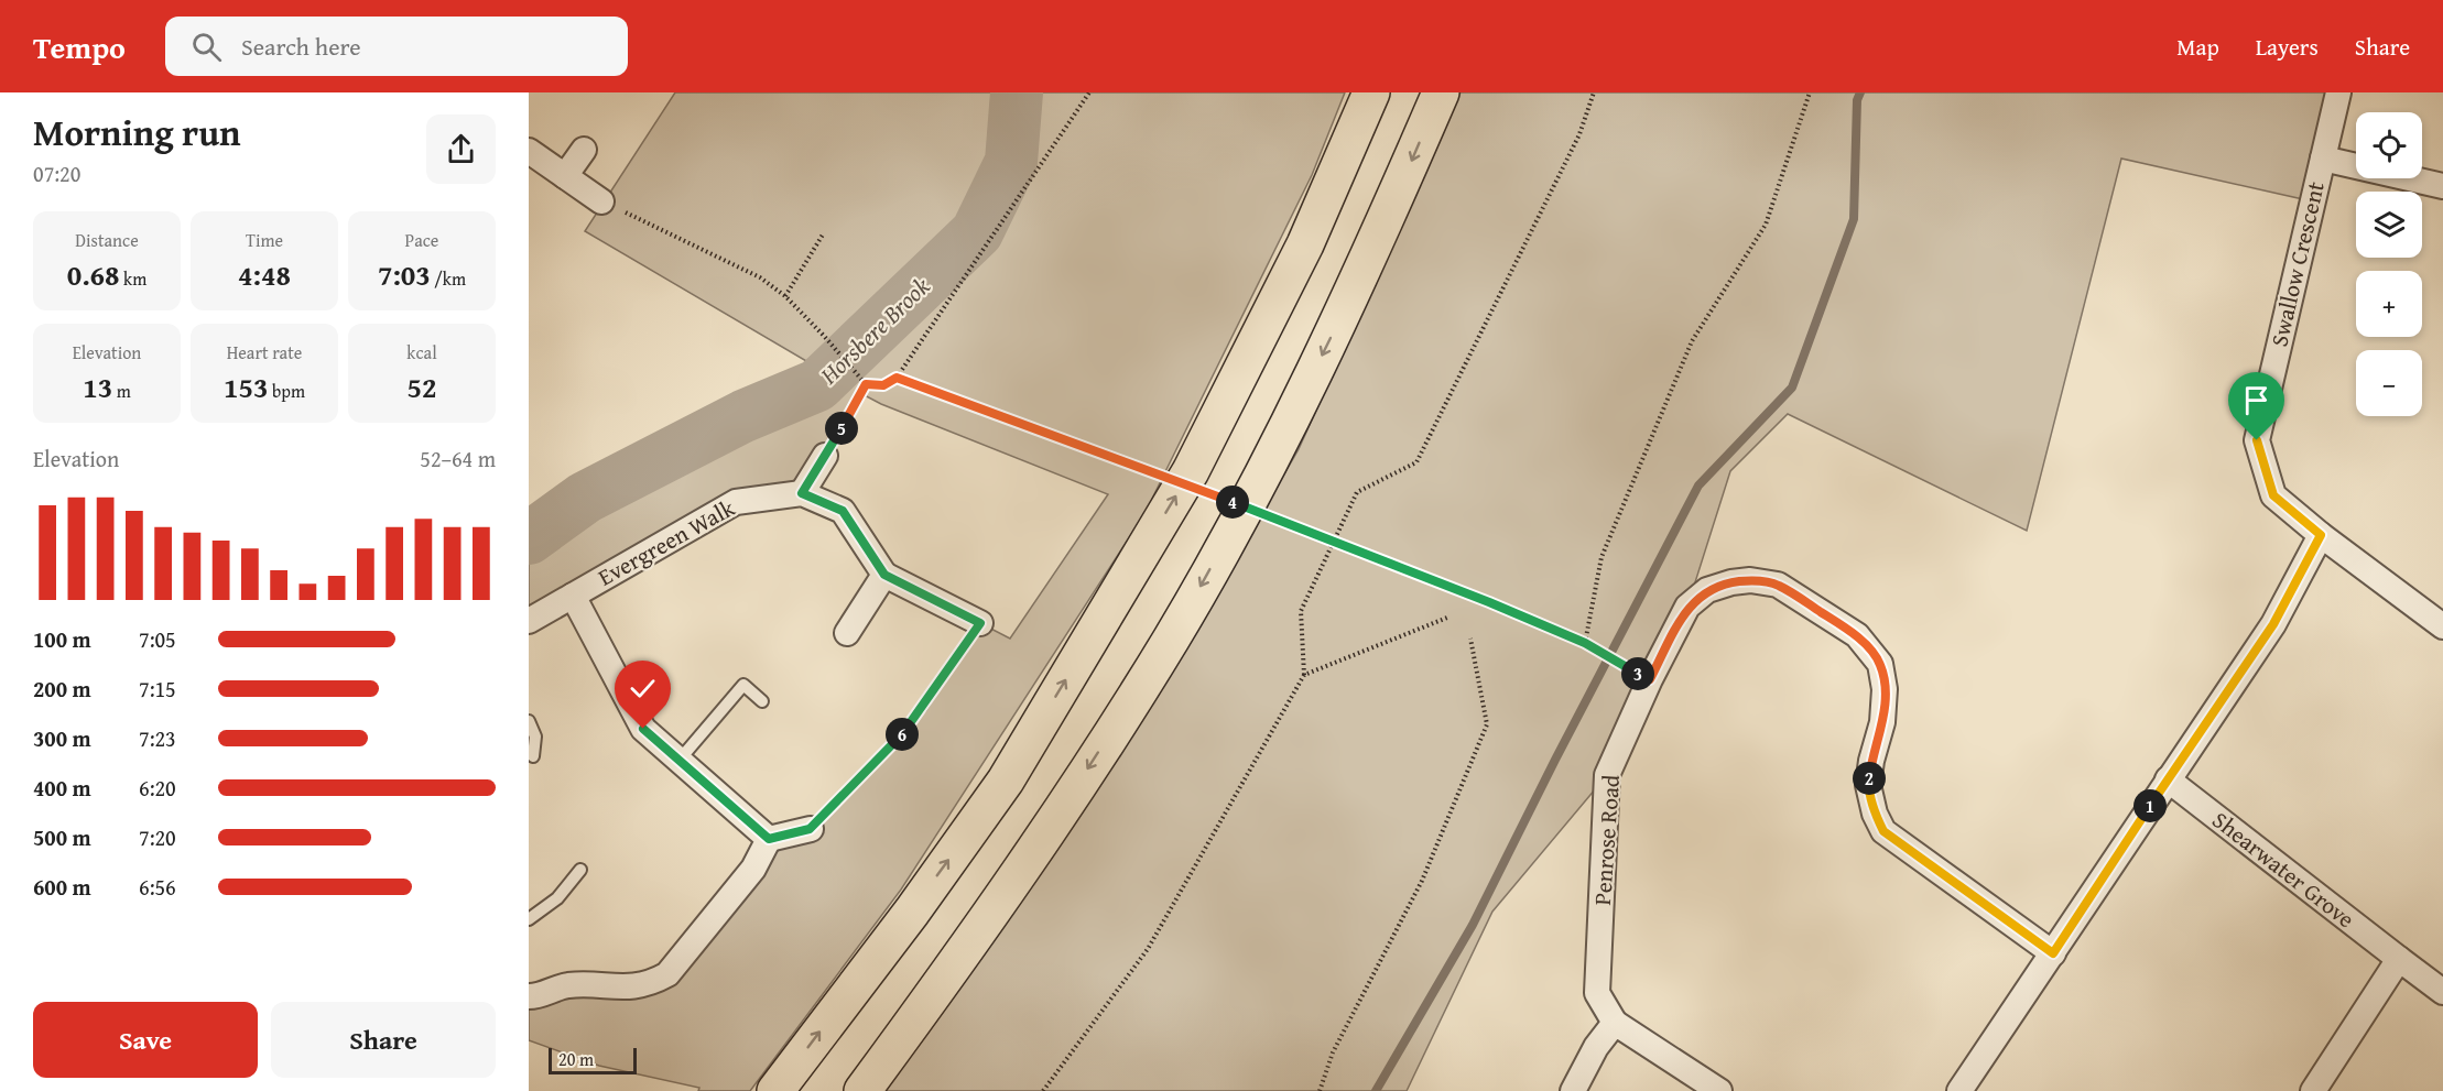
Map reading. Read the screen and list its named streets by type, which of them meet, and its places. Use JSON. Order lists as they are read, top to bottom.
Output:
{
  "streets": {
    "street": [
      "Swallow Crescent",
      "Evergreen Walk",
      "Penrose Road",
      "Shearwater Grove"
    ]
  },
  "water": ["Horsbere Brook"],
  "scale_bar": "20 m",
  "page": {
    "header": "Tempo",
    "search": "Search here",
    "nav": ["Map", "Layers", "Share"],
    "heading": ["Morning run", "07:20"],
    "map_buttons": ["+", "−"],
    "stats": [
      ["Distance", "0.68 km"],
      ["Time", "4:48"],
      ["Pace", "7:03 /km"],
      ["Elevation", "13 m"],
      ["Heart rate", "153 bpm"],
      ["kcal", "52"]
    ],
    "pins": [
      "5",
      "4",
      "3",
      "6",
      "2",
      "1"
    ],
    "chart": ["Elevation", "52–64 m"],
    "list": [
      {
        "name": "100 m",
        "note": "7:05"
      },
      {
        "name": "200 m",
        "note": "7:15"
      },
      {
        "name": "300 m",
        "note": "7:23"
      },
      {
        "name": "400 m",
        "note": "6:20"
      },
      {
        "name": "500 m",
        "note": "7:20"
      },
      {
        "name": "600 m",
        "note": "6:56"
      }
    ],
    "buttons": ["Save", "Share"],
    "scale": "20 m"
  }
}
